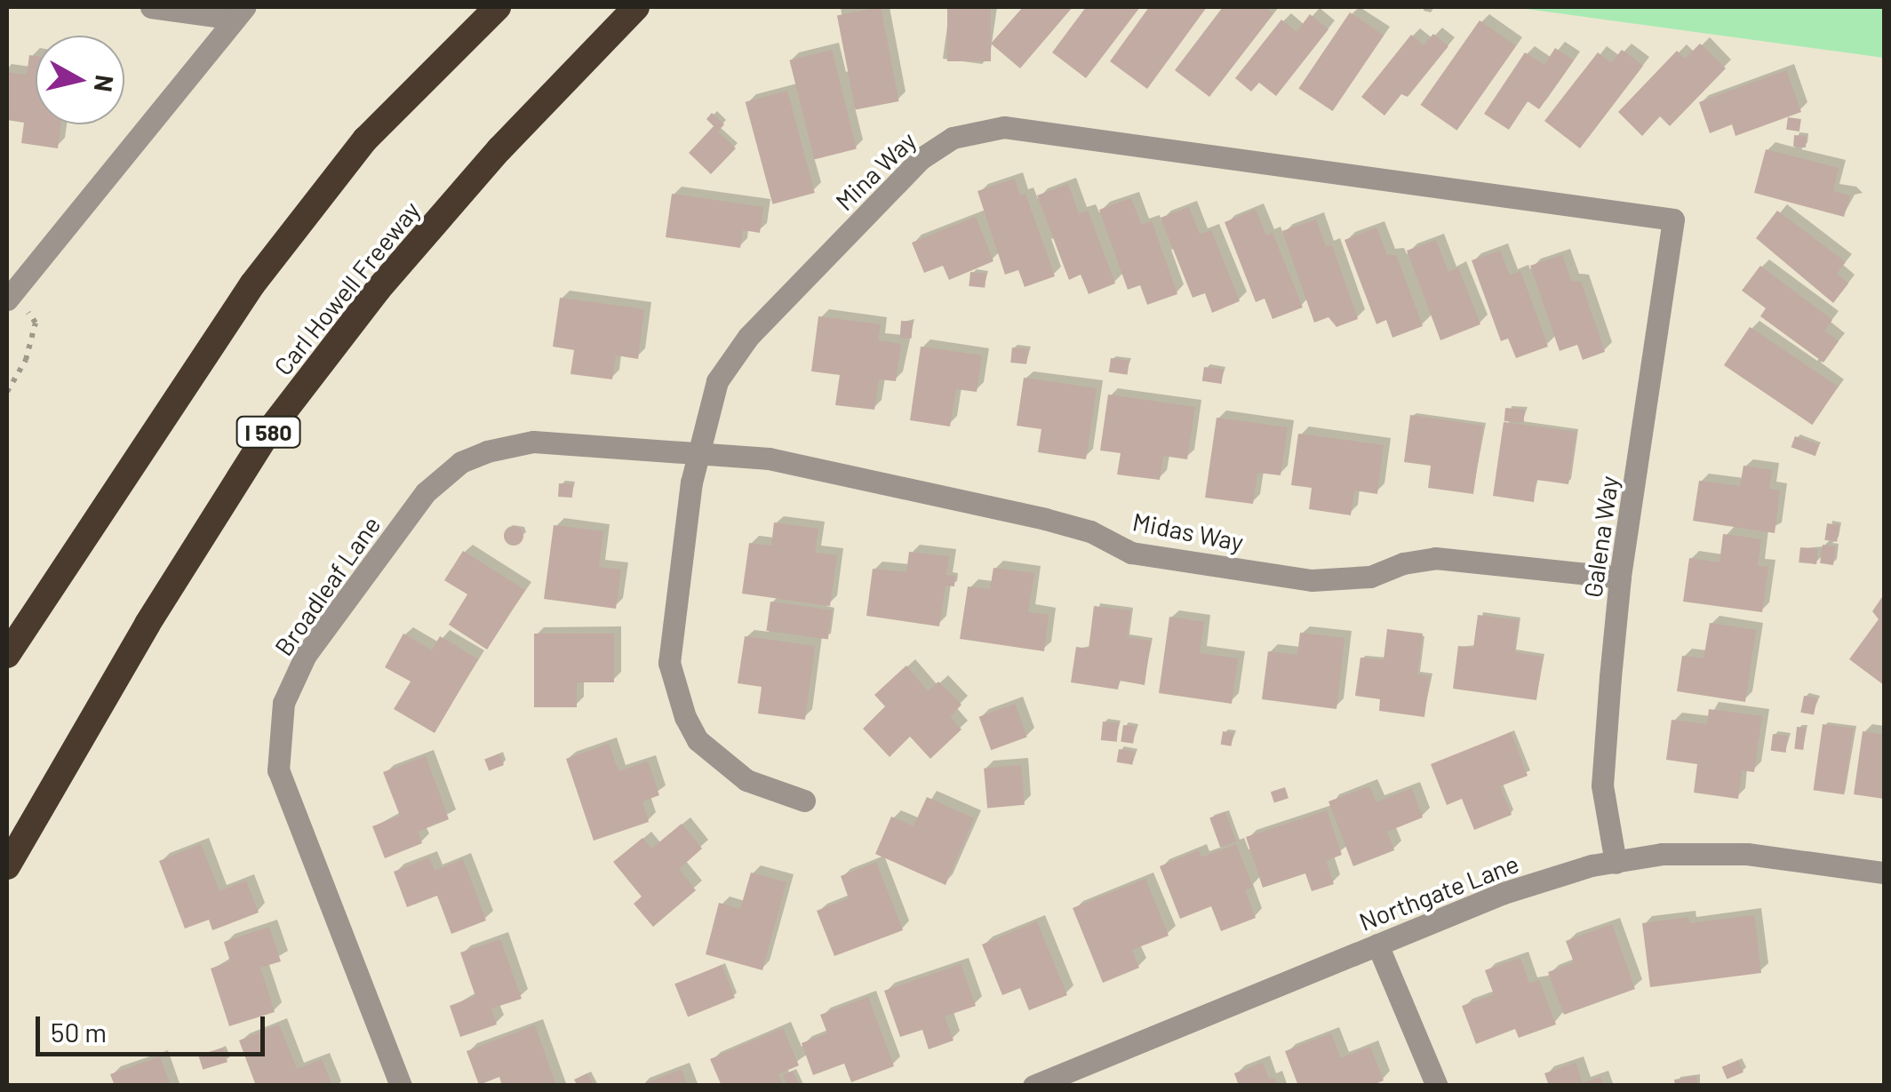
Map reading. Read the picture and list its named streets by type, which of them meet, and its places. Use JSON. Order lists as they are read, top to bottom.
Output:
{
  "streets": {
    "highway": ["Carl Howell Freeway", "I 580"],
    "street": [
      "Mina Way",
      "Midas Way",
      "Galena Way",
      "Broadleaf Lane",
      "Northgate Lane"
    ]
  },
  "crossings": [
    ["Mina Way", "Midas Way"],
    ["Mina Way", "Galena Way"],
    ["Mina Way", "Broadleaf Lane"],
    ["Midas Way", "Galena Way"],
    ["Midas Way", "Broadleaf Lane"],
    ["Galena Way", "Northgate Lane"]
  ],
  "scale_bar": "50 m",
  "north": "right"
}
